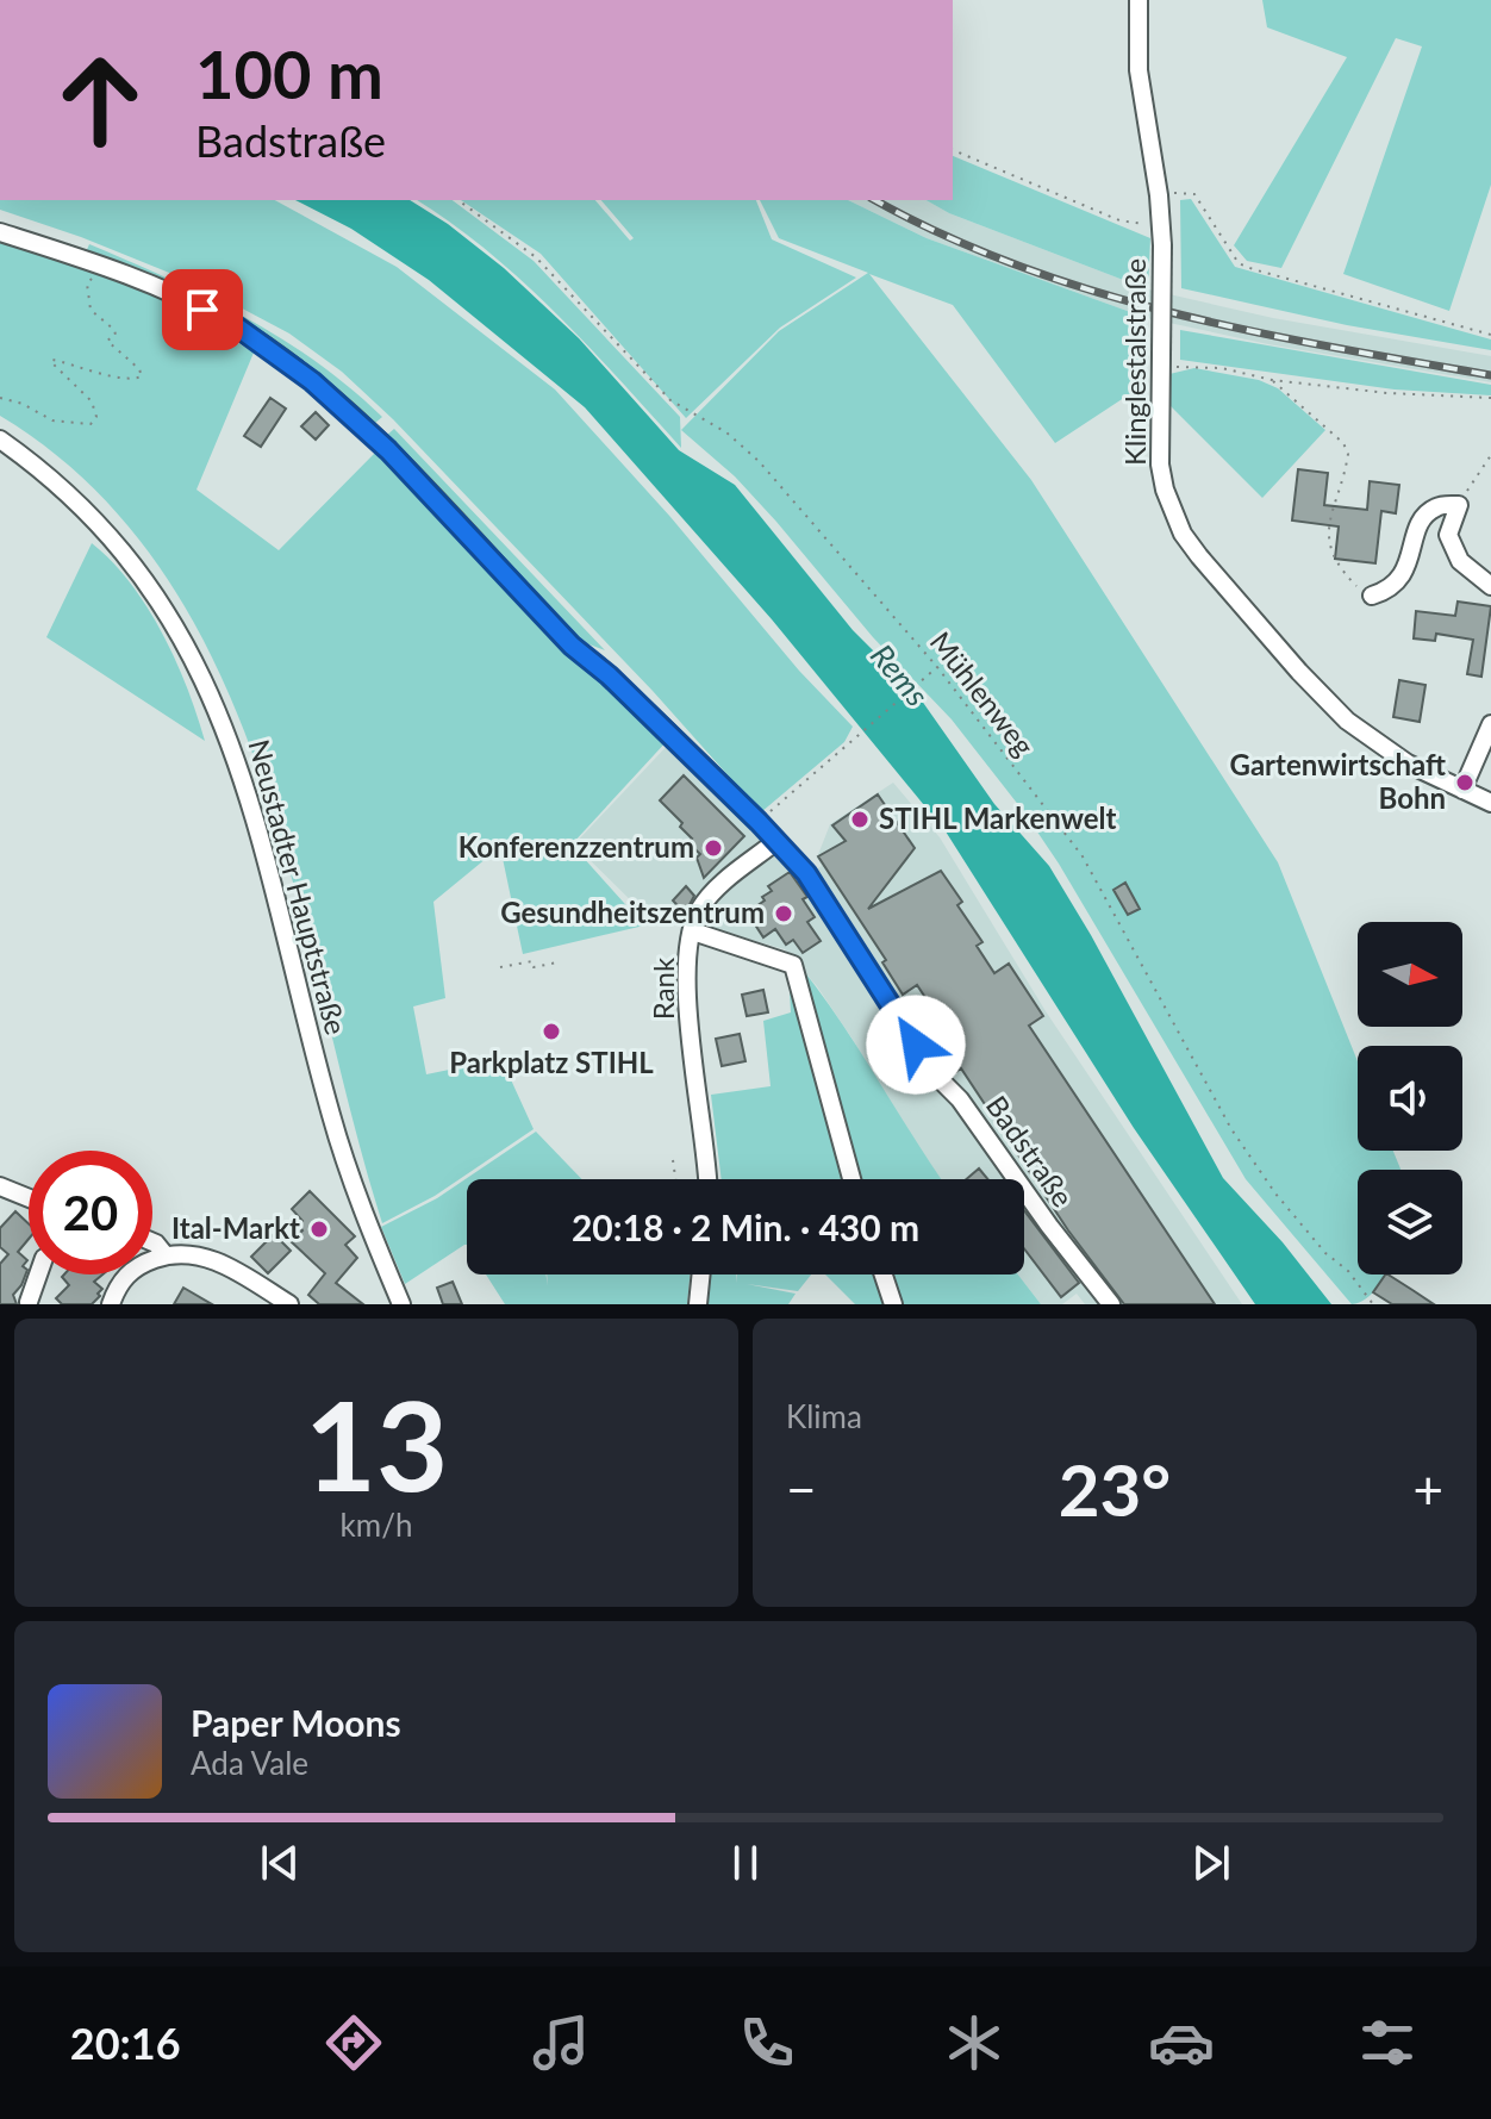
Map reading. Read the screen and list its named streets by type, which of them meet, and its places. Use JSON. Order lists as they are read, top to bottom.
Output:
{
  "streets": {
    "street": [
      "Klinglestalstraße",
      "Neustadter Hauptstraße",
      "Rank",
      "Badstraße"
    ],
    "path": ["Mühlenweg"]
  },
  "crossings": [
    ["Rank", "Badstraße"]
  ],
  "water": ["Rems"],
  "places": [
    "Gartenwirtschaft Bohn",
    "STIHL Markenwelt",
    "Konferenzzentrum",
    "Gesundheitszentrum",
    "Parkplatz STIHL",
    "Ital-Markt"
  ],
  "north": "right",
  "page": {
    "turn": ["100 m", "Badstraße"],
    "limit": "20",
    "trip": "20:18 · 2 Min. · 430 m",
    "tile": [
      ["13", "km/h"],
      "Klima"
    ],
    "heat": ["−", "23°", "+"],
    "song": ["Paper Moons", "Ada Vale"],
    "tabs": "20:16"
  }
}
